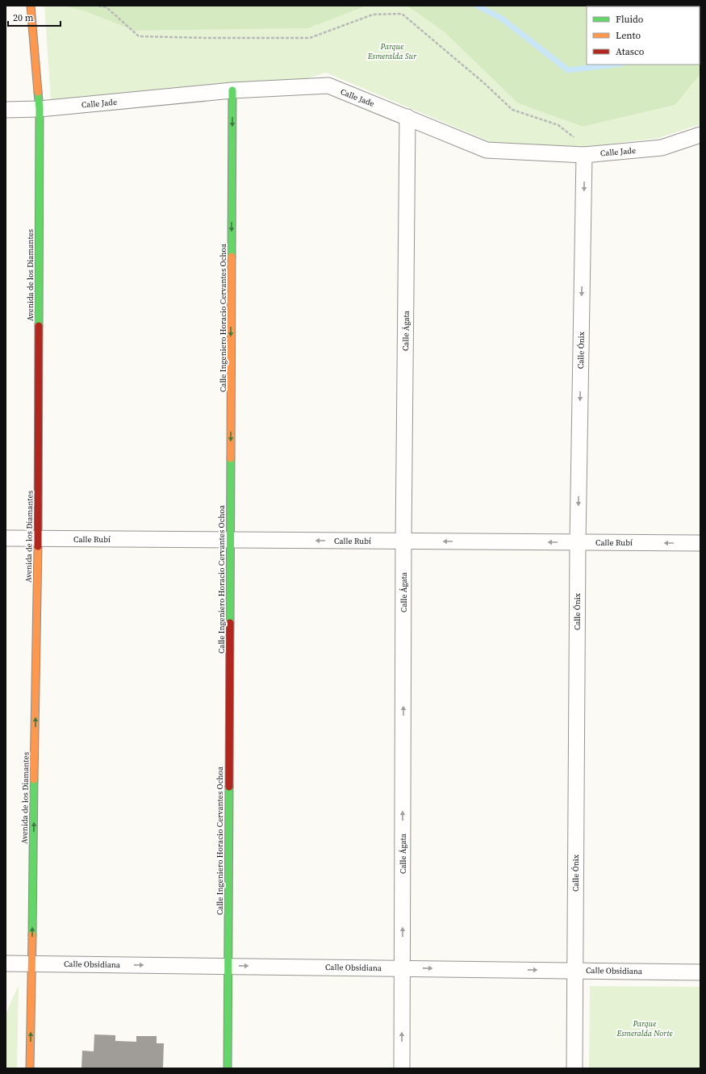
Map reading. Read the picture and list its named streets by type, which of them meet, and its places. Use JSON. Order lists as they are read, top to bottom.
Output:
{
  "streets": {
    "street": [
      "Calle Jade",
      "Avenida de los Diamantes",
      "Calle Ingeniero Horacio Cervantes Ochoa",
      "Calle Ágata",
      "Calle Ónix",
      "Calle Rubí",
      "Calle Obsidiana"
    ]
  },
  "crossings": [
    ["Calle Jade", "Avenida de los Diamantes"],
    ["Calle Jade", "Calle Ingeniero Horacio Cervantes Ochoa"],
    ["Calle Jade", "Calle Ágata"],
    ["Calle Jade", "Calle Ónix"],
    ["Avenida de los Diamantes", "Calle Rubí"],
    ["Avenida de los Diamantes", "Calle Obsidiana"],
    ["Calle Ingeniero Horacio Cervantes Ochoa", "Calle Rubí"],
    ["Calle Ingeniero Horacio Cervantes Ochoa", "Calle Obsidiana"],
    ["Calle Ágata", "Calle Rubí"],
    ["Calle Ágata", "Calle Obsidiana"],
    ["Calle Ónix", "Calle Rubí"],
    ["Calle Ónix", "Calle Obsidiana"]
  ],
  "one_way": [
    "Avenida de los Diamantes",
    "Calle Ingeniero Horacio Cervantes Ochoa",
    "Calle Ágata",
    "Calle Ónix",
    "Calle Rubí",
    "Calle Obsidiana"
  ],
  "parks": ["Parque Esmeralda Sur", "Parque Esmeralda Norte"],
  "legend": ["Fluido", "Lento", "Atasco"],
  "scale_bar": "20 m"
}
